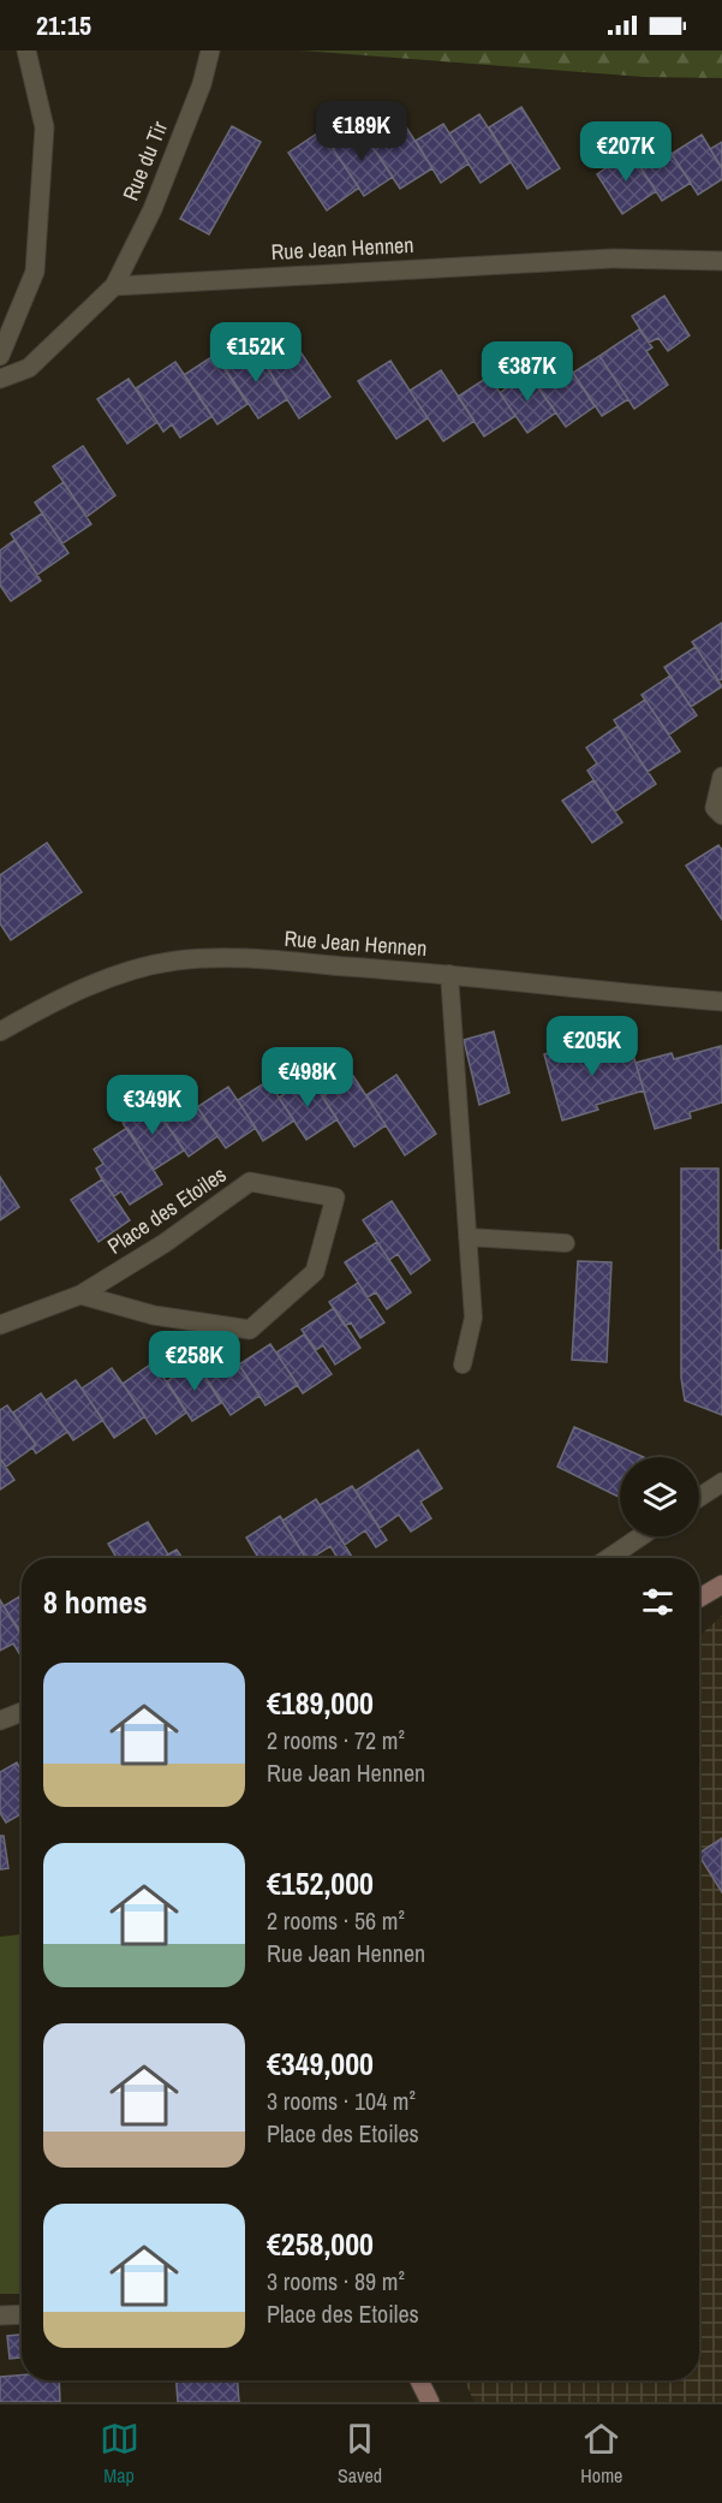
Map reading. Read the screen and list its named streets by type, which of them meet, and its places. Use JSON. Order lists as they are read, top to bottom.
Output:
{
  "streets": {
    "street": ["Rue du Tir", "Rue Jean Hennen", "Place des Etoiles"]
  },
  "crossings": [
    ["Rue du Tir", "Rue Jean Hennen"]
  ],
  "page": {
    "status": "21:15",
    "price": [
      "€189K",
      "€207K",
      "€152K",
      "€387K",
      "€205K",
      "€498K",
      "€349K",
      "€258K"
    ],
    "heading": "8 homes",
    "list": [
      {
        "name": "€189,000",
        "note": "2 rooms · 72 m² · Rue Jean Hennen"
      },
      {
        "name": "€152,000",
        "note": "2 rooms · 56 m² · Rue Jean Hennen"
      },
      {
        "name": "€349,000",
        "note": "3 rooms · 104 m² · Place des Etoiles"
      },
      {
        "name": "€258,000",
        "note": "3 rooms · 89 m² · Place des Etoiles"
      }
    ],
    "tabs": ["Map", "Saved", "Home"]
  }
}
